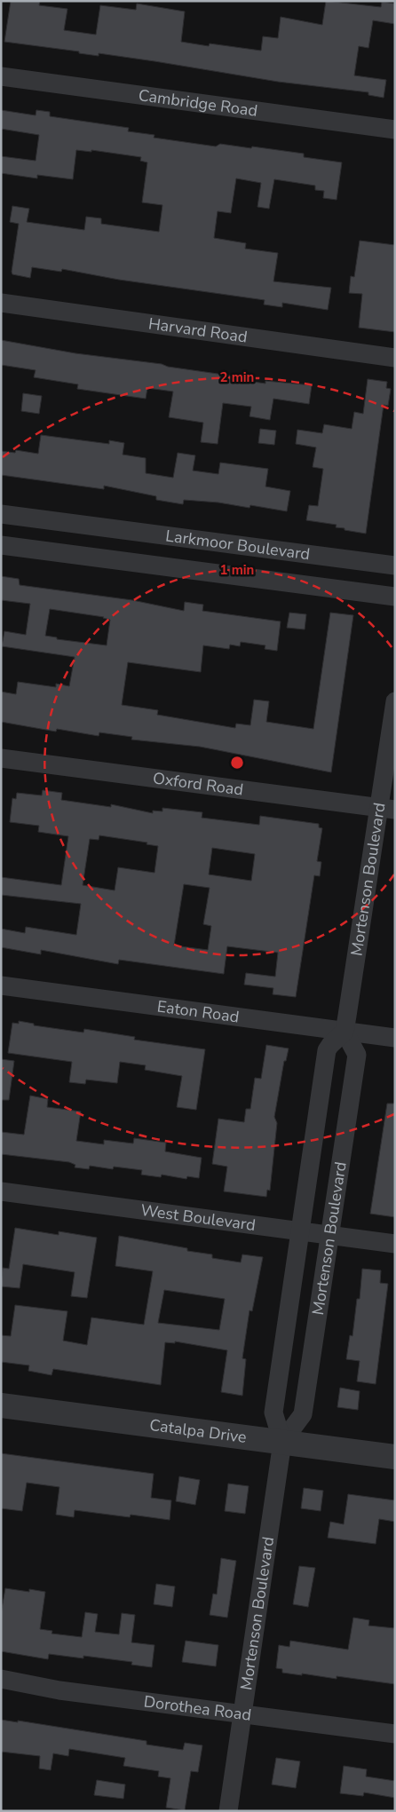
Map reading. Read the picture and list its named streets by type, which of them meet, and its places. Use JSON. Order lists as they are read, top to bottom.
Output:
{
  "streets": {
    "street": [
      "Cambridge Road",
      "Harvard Road",
      "Larkmoor Boulevard",
      "Oxford Road",
      "Mortenson Boulevard",
      "Eaton Road",
      "West Boulevard",
      "Catalpa Drive",
      "Dorothea Road"
    ]
  },
  "crossings": [
    ["Oxford Road", "Mortenson Boulevard"],
    ["Mortenson Boulevard", "Eaton Road"],
    ["Mortenson Boulevard", "West Boulevard"],
    ["Mortenson Boulevard", "Catalpa Drive"],
    ["Mortenson Boulevard", "Dorothea Road"]
  ],
  "rings": ["2 min", "1 min"]
}
